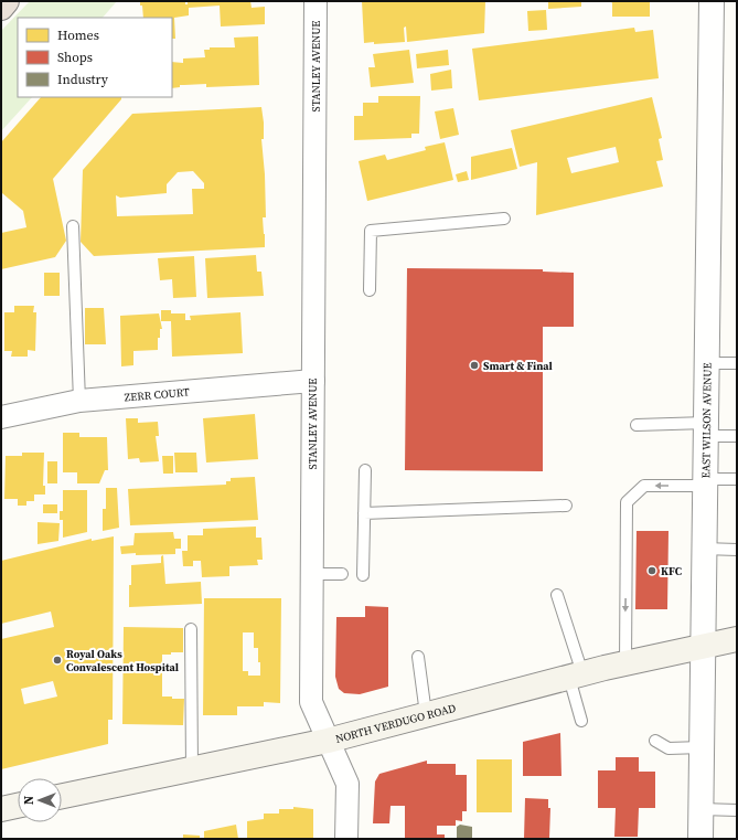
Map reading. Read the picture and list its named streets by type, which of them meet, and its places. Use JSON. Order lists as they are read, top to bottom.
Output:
{
  "streets": {
    "main road": ["NORTH VERDUGO ROAD"],
    "street": ["STANLEY AVENUE", "ZERR COURT", "EAST WILSON AVENUE"]
  },
  "crossings": [
    ["STANLEY AVENUE", "ZERR COURT"],
    ["STANLEY AVENUE", "NORTH VERDUGO ROAD"],
    ["EAST WILSON AVENUE", "NORTH VERDUGO ROAD"]
  ],
  "places": ["Smart & Final", "KFC", "Royal Oaks Convalescent Hospital"],
  "legend": ["Homes", "Shops", "Industry"],
  "north": "left"
}
